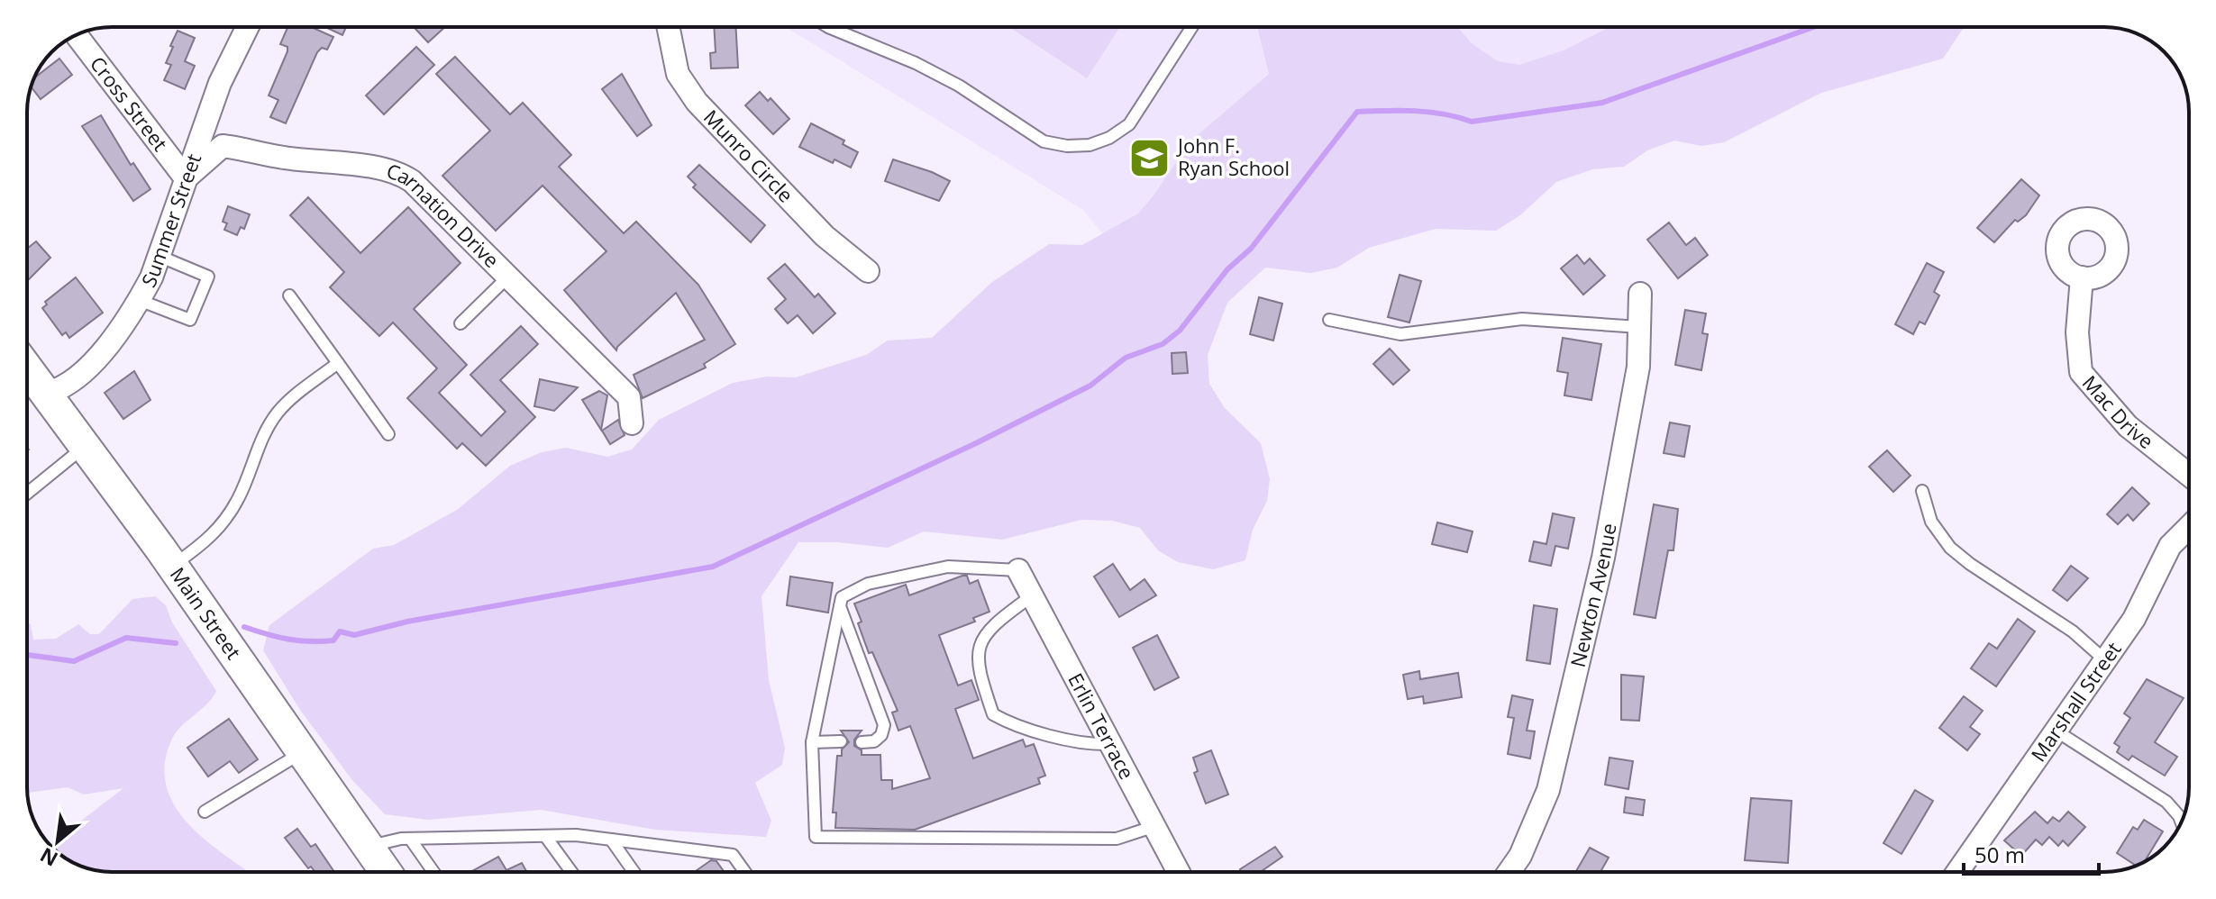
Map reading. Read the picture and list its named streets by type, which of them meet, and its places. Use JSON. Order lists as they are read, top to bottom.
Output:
{
  "streets": {
    "main road": ["Main Street"],
    "street": [
      "Cross Street",
      "Munro Circle",
      "Summer Street",
      "Carnation Drive",
      "Mac Drive",
      "Newton Avenue",
      "Marshall Street",
      "Erlin Terrace"
    ]
  },
  "crossings": [
    ["Cross Street", "Summer Street"],
    ["Cross Street", "Carnation Drive"],
    ["Summer Street", "Carnation Drive"],
    ["Summer Street", "Main Street"]
  ],
  "places": {
    "school or university": ["John F. Ryan School"]
  },
  "scale_bar": "50 m",
  "north": "bottom left"
}
